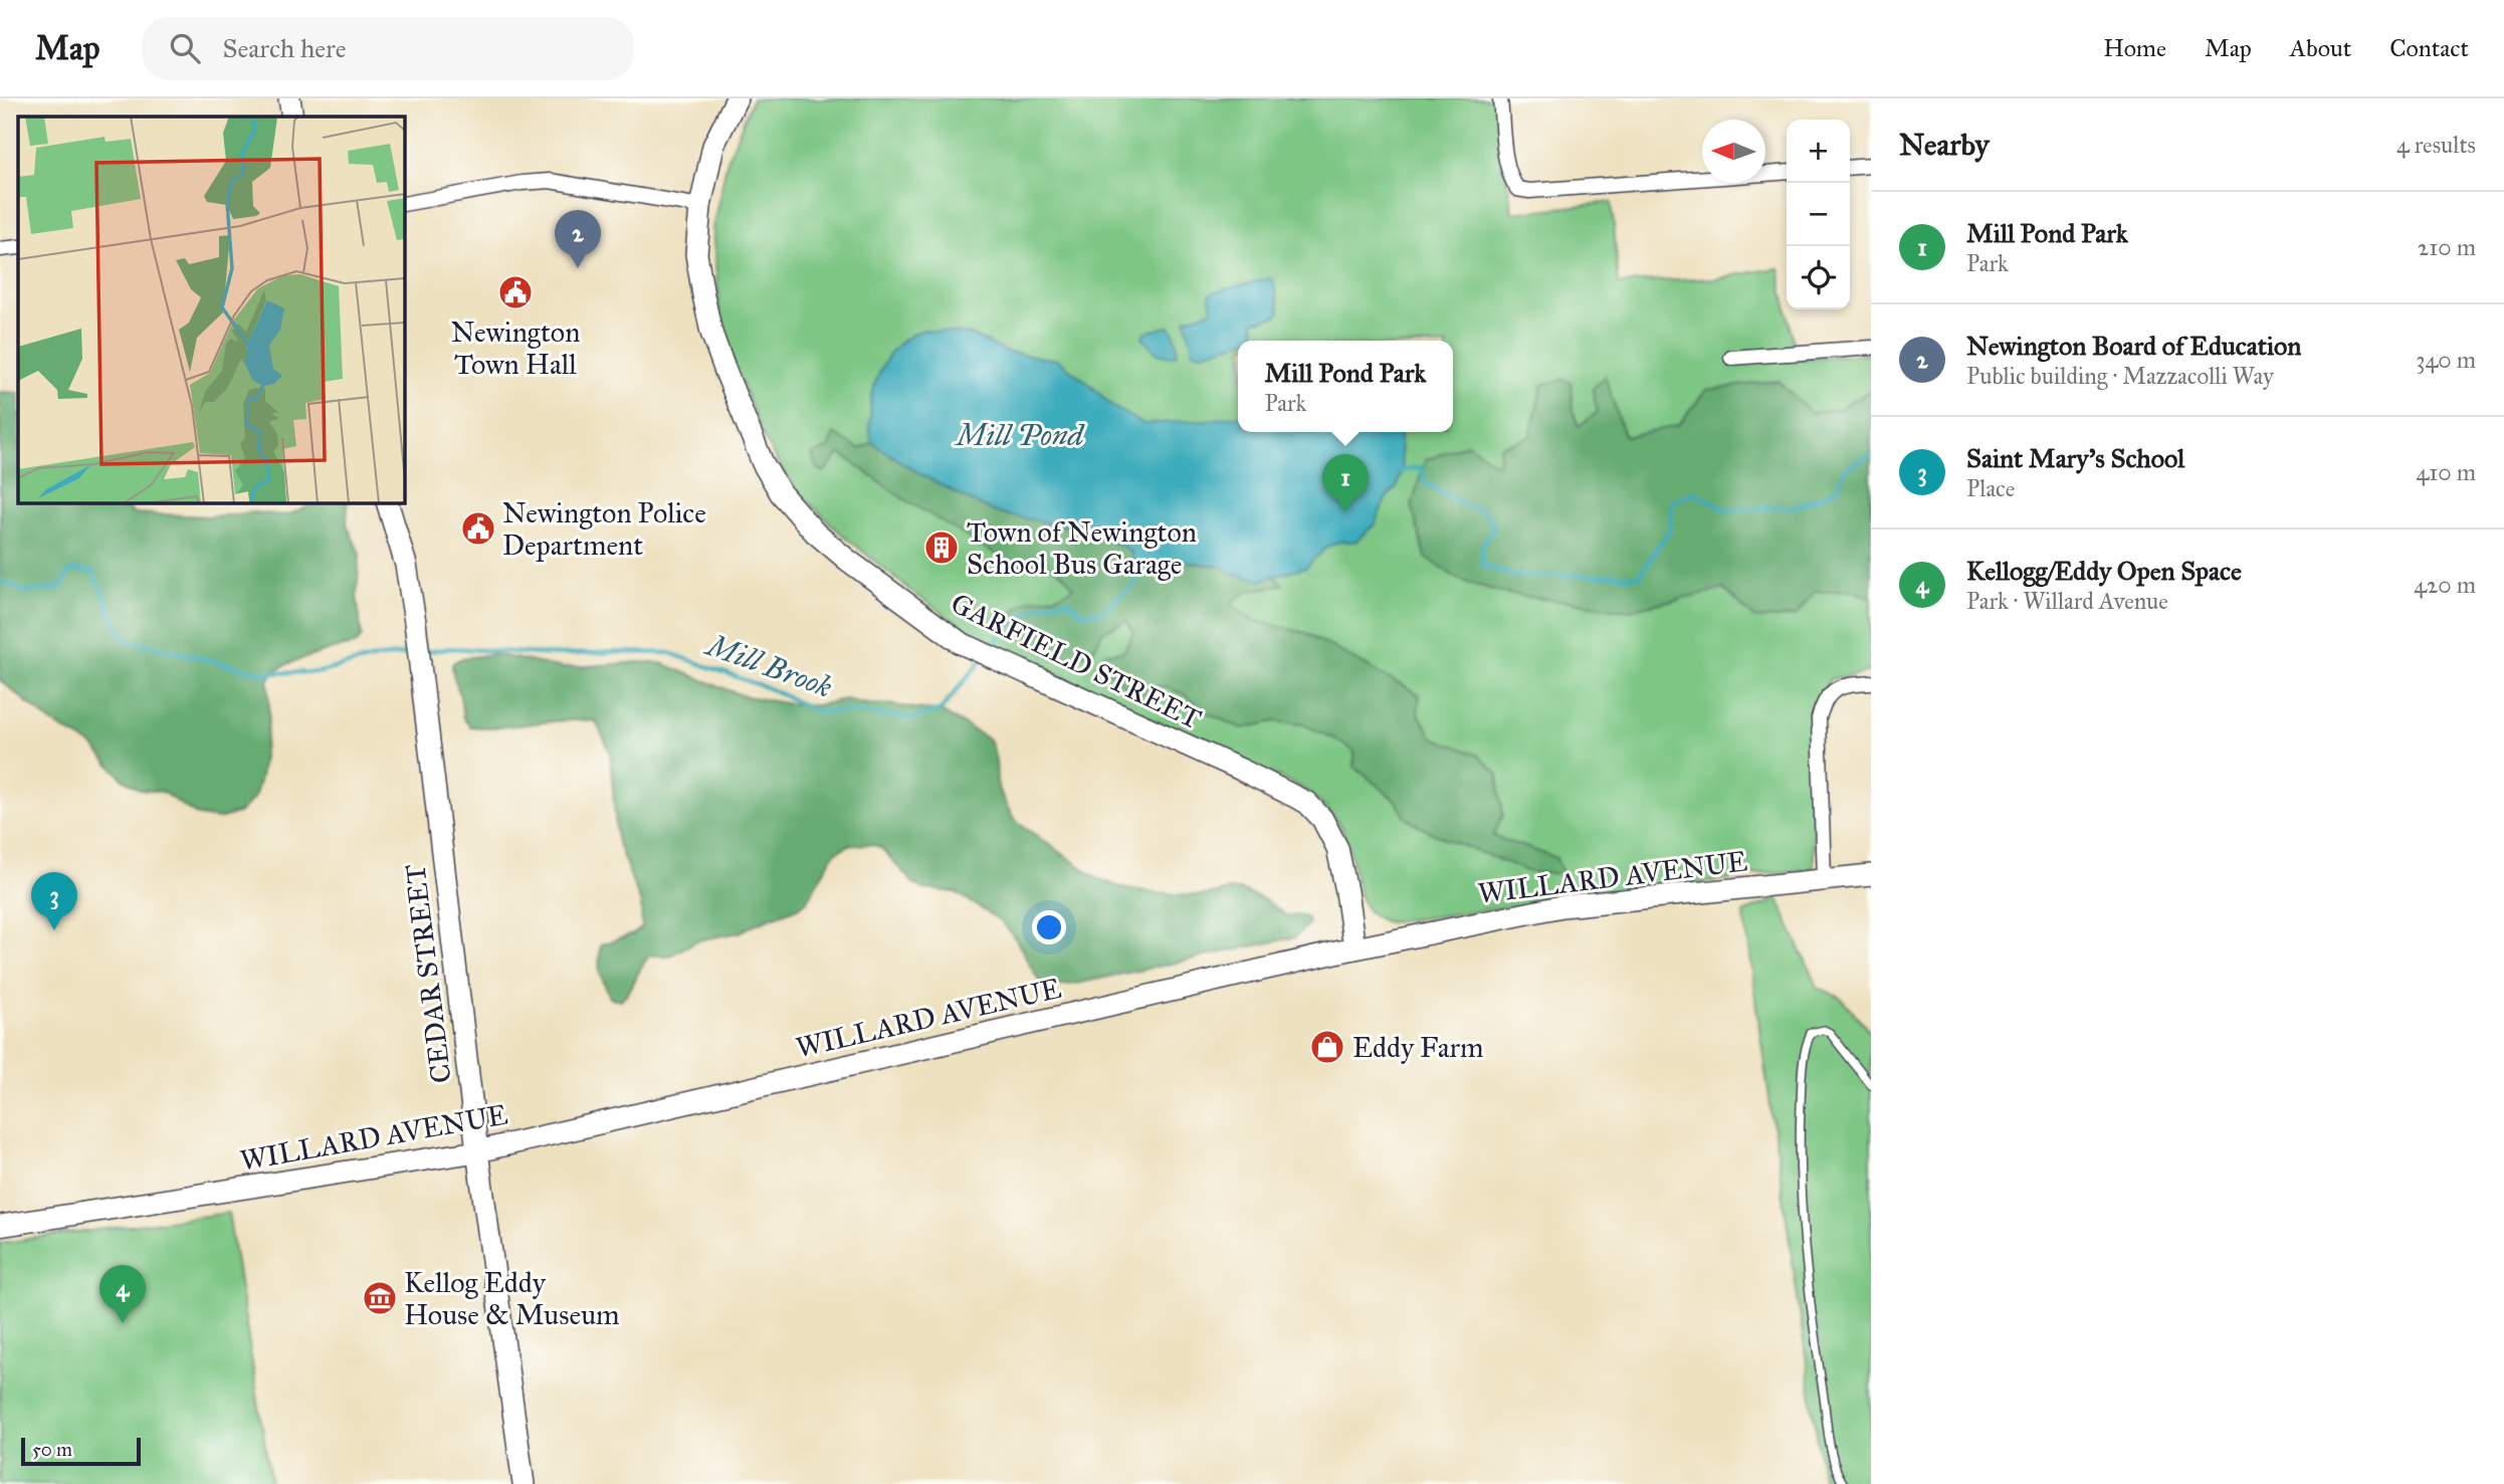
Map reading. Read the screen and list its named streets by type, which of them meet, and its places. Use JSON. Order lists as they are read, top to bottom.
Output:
{
  "streets": {
    "main road": ["GARFIELD STREET", "WILLARD AVENUE", "CEDAR STREET"]
  },
  "crossings": [
    ["GARFIELD STREET", "WILLARD AVENUE"],
    ["WILLARD AVENUE", "CEDAR STREET"]
  ],
  "water": ["Mill Pond", "Mill Brook"],
  "places": {
    "public building": ["Newington Town Hall", "Newington Police Department"],
    "building": ["Town of Newington School Bus Garage"],
    "shop": ["Eddy Farm"],
    "museum": ["Kellog Eddy House & Museum"]
  },
  "scale_bar": "50 m",
  "north": "left",
  "page": {
    "header": "Map",
    "search": "Search here",
    "nav": [
      "Home",
      "Map",
      "About",
      "Contact"
    ],
    "heading": ["Nearby", "4 results"],
    "map_buttons": ["+", "−"],
    "list": [
      {
        "mark": "1",
        "name": "Mill Pond Park",
        "note": "Park",
        "value": "210 m"
      },
      {
        "mark": "2",
        "name": "Newington Board of Education",
        "note": "Public building · Mazzacolli Way",
        "value": "340 m"
      },
      {
        "mark": "3",
        "name": "Saint Mary's School",
        "note": "Place",
        "value": "410 m"
      },
      {
        "mark": "4",
        "name": "Kellogg/Eddy Open Space",
        "note": "Park · Willard Avenue",
        "value": "420 m"
      }
    ],
    "pins": [
      "2",
      "1",
      "3",
      "4"
    ],
    "popup": ["Mill Pond Park", "Park"],
    "scale": "50 m"
  }
}
